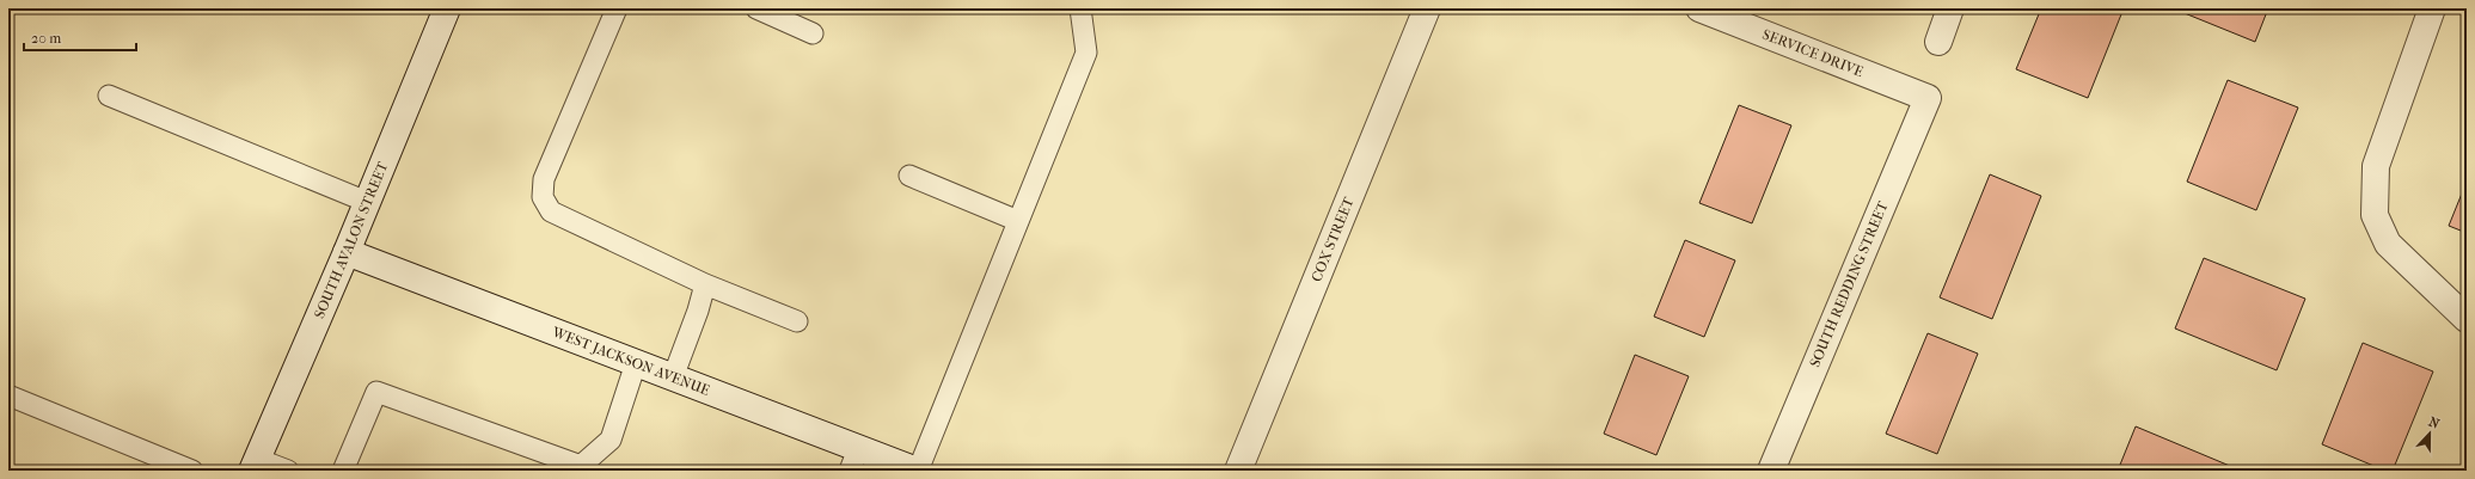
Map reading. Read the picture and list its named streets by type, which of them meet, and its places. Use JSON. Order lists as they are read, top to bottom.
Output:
{
  "streets": {
    "street": [
      "SERVICE DRIVE",
      "COX STREET",
      "SOUTH AVALON STREET",
      "SOUTH REDDING STREET",
      "WEST JACKSON AVENUE"
    ]
  },
  "crossings": [
    ["SERVICE DRIVE", "SOUTH REDDING STREET"],
    ["SOUTH AVALON STREET", "WEST JACKSON AVENUE"]
  ],
  "scale_bar": "20 m",
  "north": "top"
}
